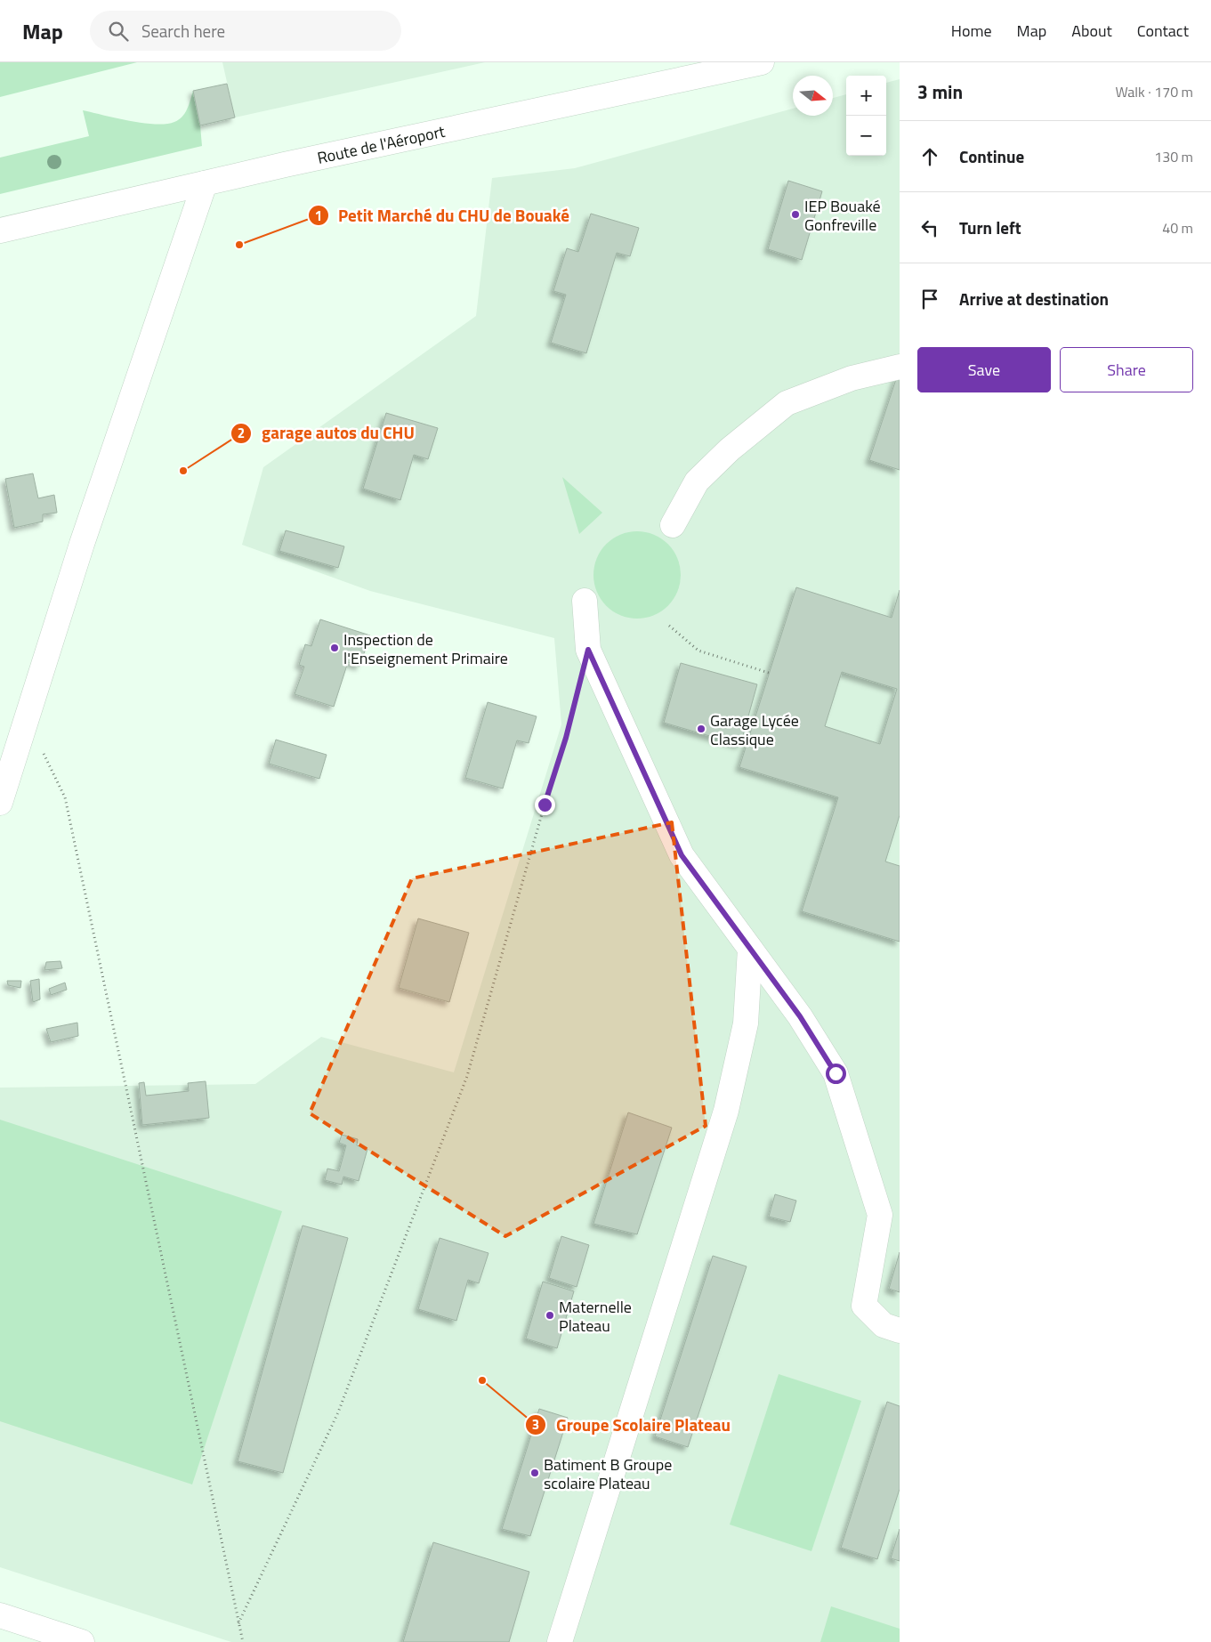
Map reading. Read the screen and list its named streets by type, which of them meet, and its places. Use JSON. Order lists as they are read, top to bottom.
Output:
{
  "streets": {
    "main road": ["Route de l'Aéroport"]
  },
  "places": [
    "IEP Bouaké Gonfreville",
    "Petit Marché du CHU de Bouaké",
    "garage autos du CHU",
    "Inspection de l'Enseignement Primaire",
    "Garage Lycée Classique",
    "Maternelle Plateau",
    "Groupe Scolaire Plateau",
    "Batiment B Groupe scolaire Plateau"
  ],
  "north": "right",
  "page": {
    "header": "Map",
    "search": "Search here",
    "nav": [
      "Home",
      "Map",
      "About",
      "Contact"
    ],
    "heading": ["3 min", "Walk · 170 m"],
    "map_buttons": ["+", "−"],
    "list": [
      ["Continue", "130 m"],
      ["Turn left", "40 m"],
      "Arrive at destination"
    ],
    "buttons": ["Save", "Share"]
  }
}
